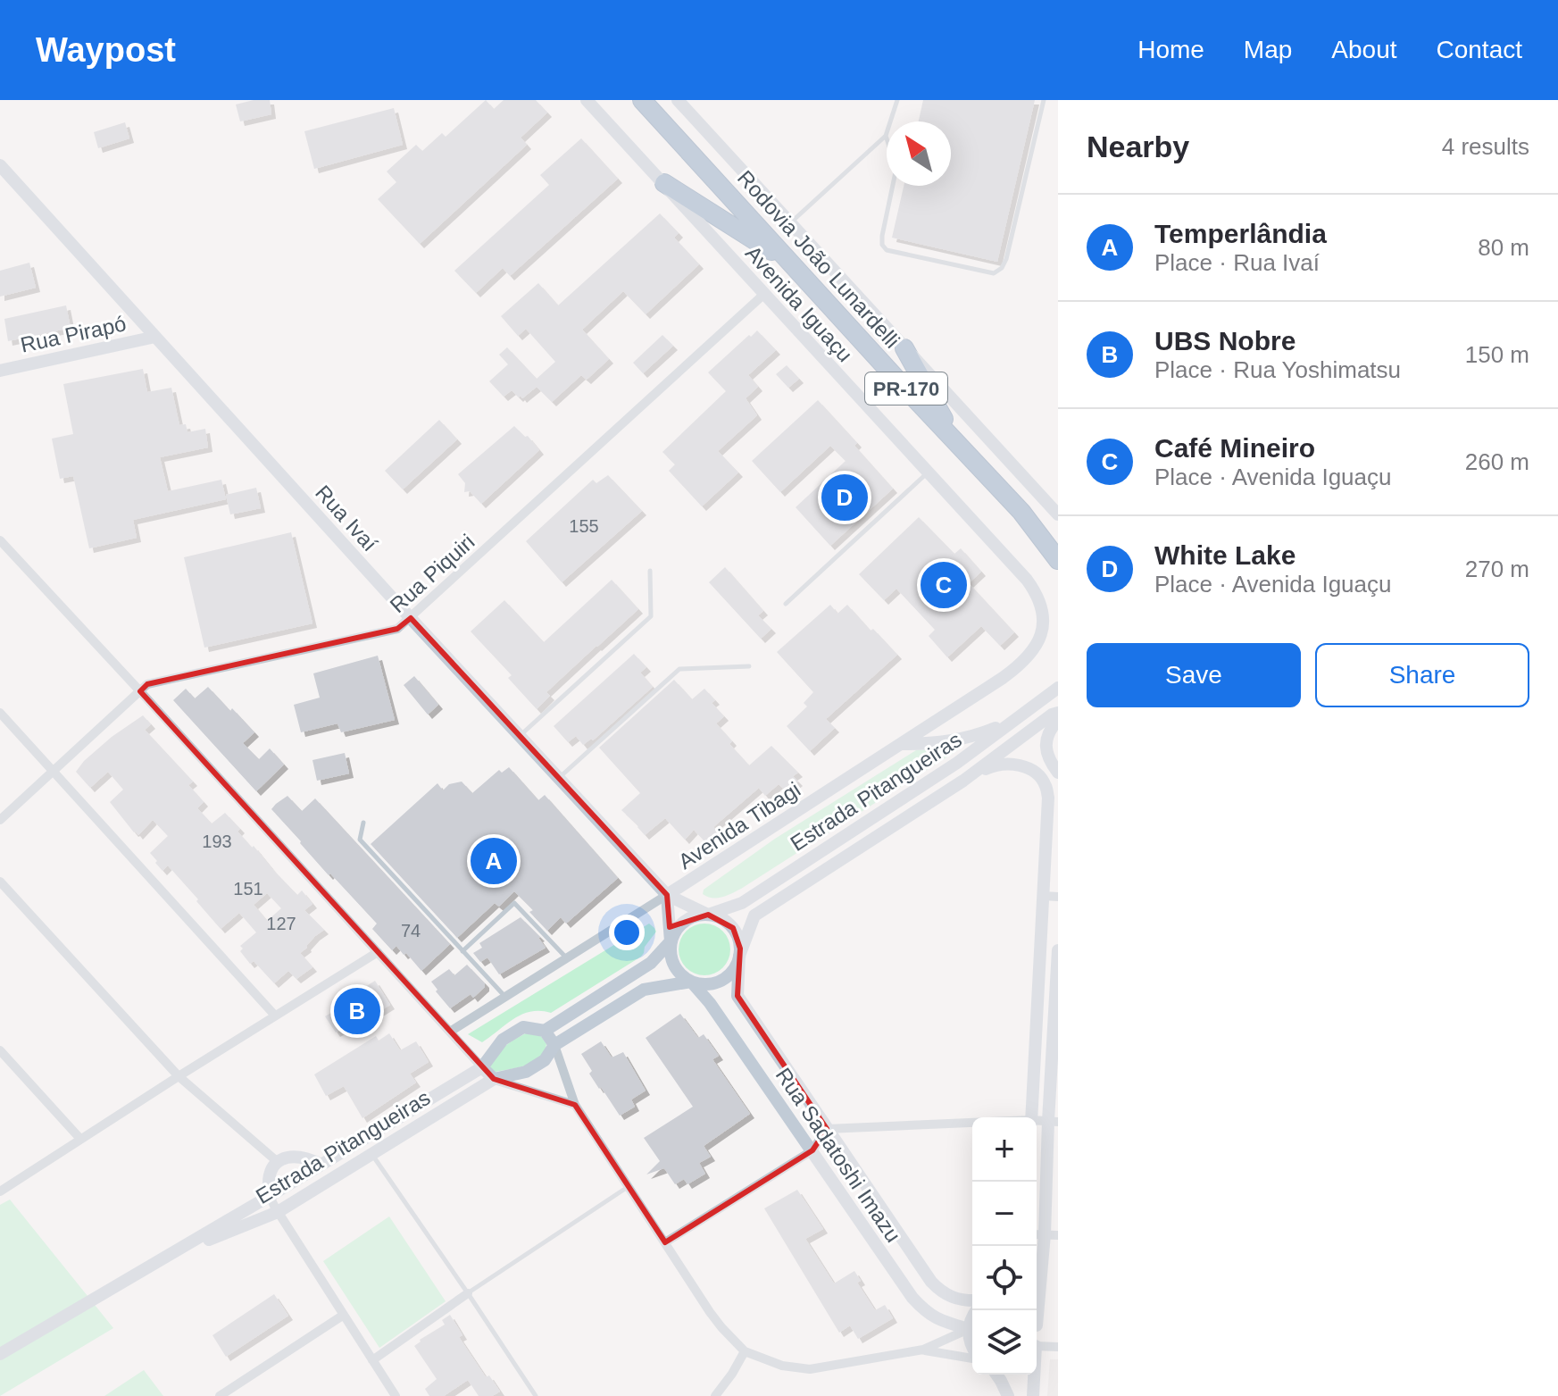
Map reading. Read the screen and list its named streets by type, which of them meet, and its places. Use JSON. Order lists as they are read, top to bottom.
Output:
{
  "streets": {
    "highway": ["Rodovia João Lunardelli", "PR-170"],
    "street": [
      "Avenida Iguaçu",
      "Rua Pirapó",
      "Rua Ivaí",
      "Rua Piquiri",
      "Estrada Pitangueiras",
      "Avenida Tibagi",
      "Rua Sadatoshi Imazu"
    ]
  },
  "crossings": [
    ["Avenida Iguaçu", "Rua Piquiri"],
    ["Avenida Iguaçu", "Avenida Tibagi"],
    ["Rua Pirapó", "Rua Ivaí"],
    ["Rua Ivaí", "Rua Piquiri"],
    ["Rua Ivaí", "Estrada Pitangueiras"],
    ["Rua Ivaí", "Avenida Tibagi"],
    ["Rua Ivaí", "Rua Sadatoshi Imazu"],
    ["Estrada Pitangueiras", "Rua Sadatoshi Imazu"]
  ],
  "house_numbers": [
    "155",
    "193",
    "151",
    "127",
    "74"
  ],
  "north": "top left",
  "page": {
    "header": "Waypost",
    "nav": [
      "Home",
      "Map",
      "About",
      "Contact"
    ],
    "heading": ["Nearby", "4 results"],
    "list": [
      {
        "mark": "A",
        "name": "Temperlândia",
        "note": "Place · Rua Ivaí",
        "value": "80 m"
      },
      {
        "mark": "B",
        "name": "UBS Nobre",
        "note": "Place · Rua Yoshimatsu",
        "value": "150 m"
      },
      {
        "mark": "C",
        "name": "Café Mineiro",
        "note": "Place · Avenida Iguaçu",
        "value": "260 m"
      },
      {
        "mark": "D",
        "name": "White Lake",
        "note": "Place · Avenida Iguaçu",
        "value": "270 m"
      }
    ],
    "pins": [
      "D",
      "C",
      "A",
      "B"
    ],
    "buttons": ["Save", "Share"],
    "map_buttons": ["+", "−"]
  }
}
